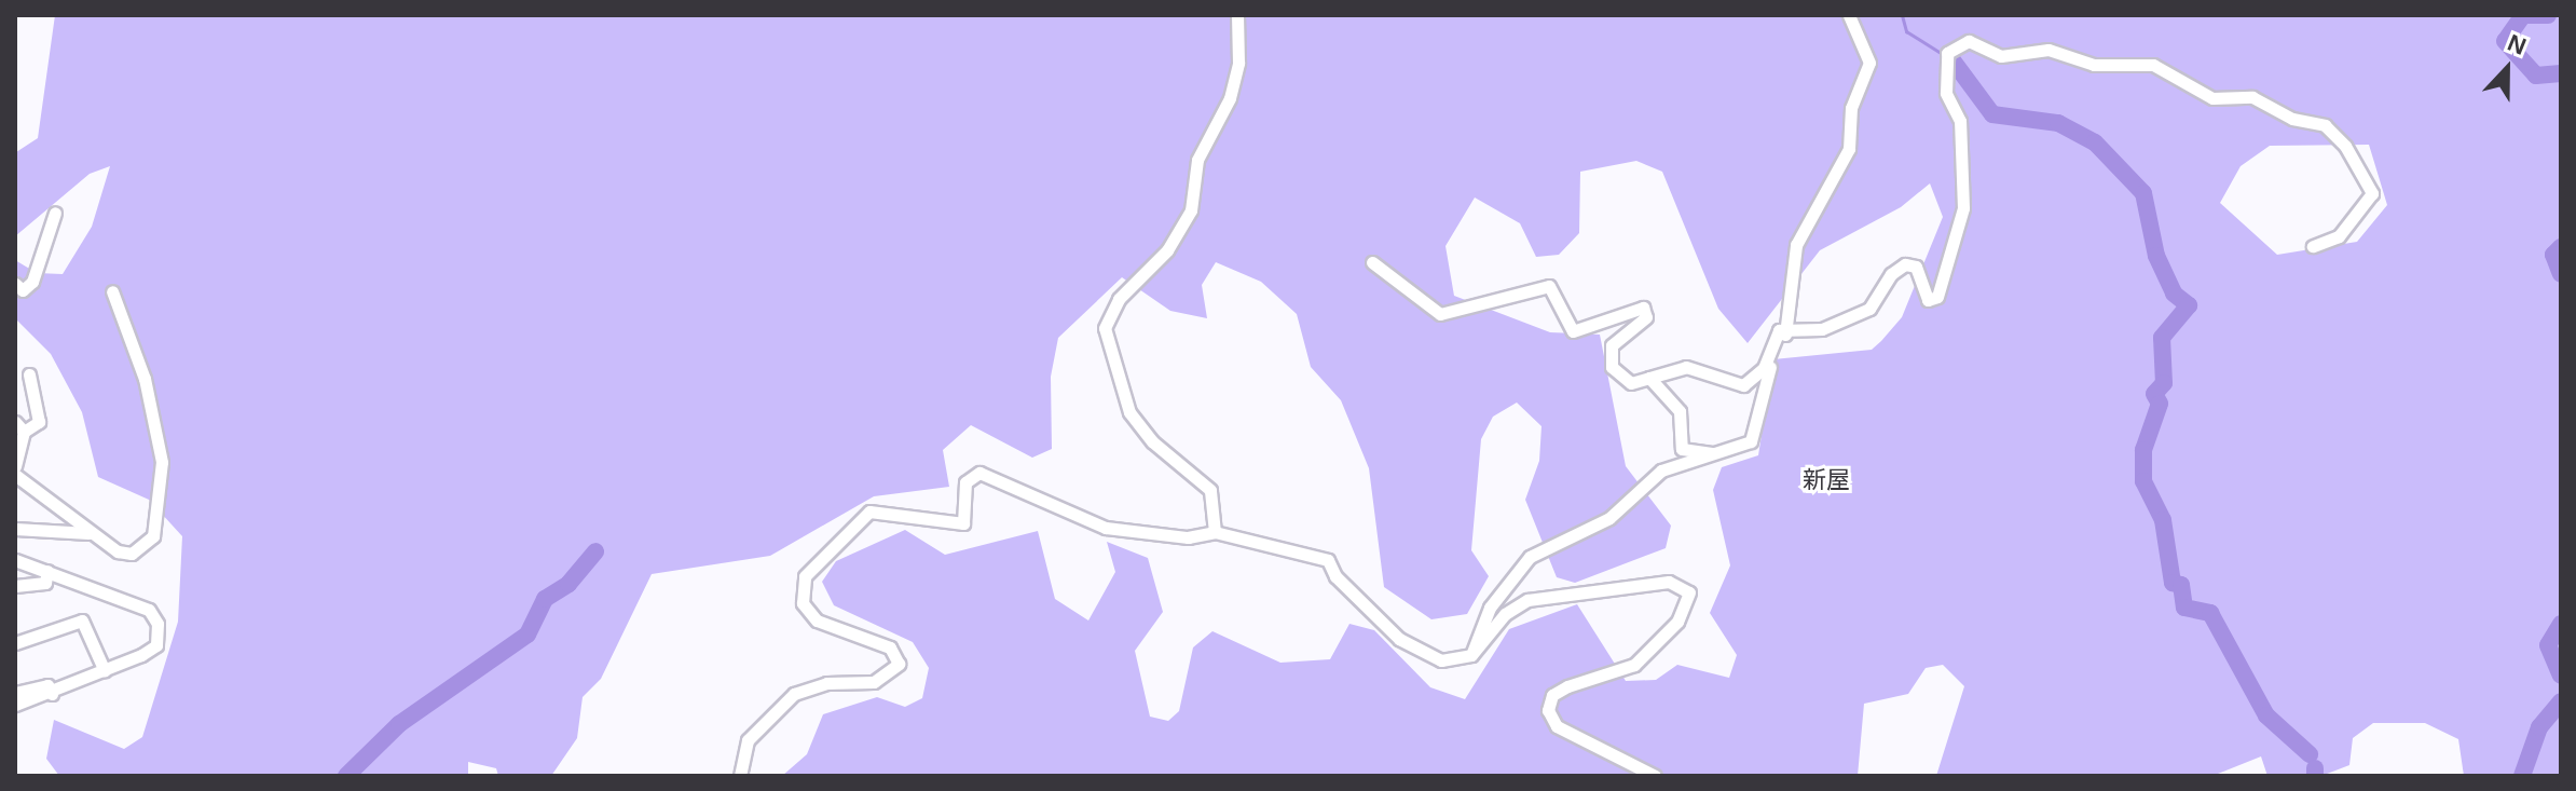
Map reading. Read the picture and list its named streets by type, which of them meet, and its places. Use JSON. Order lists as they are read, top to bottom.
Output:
{
  "districts": ["新屋"],
  "north": "top"
}
